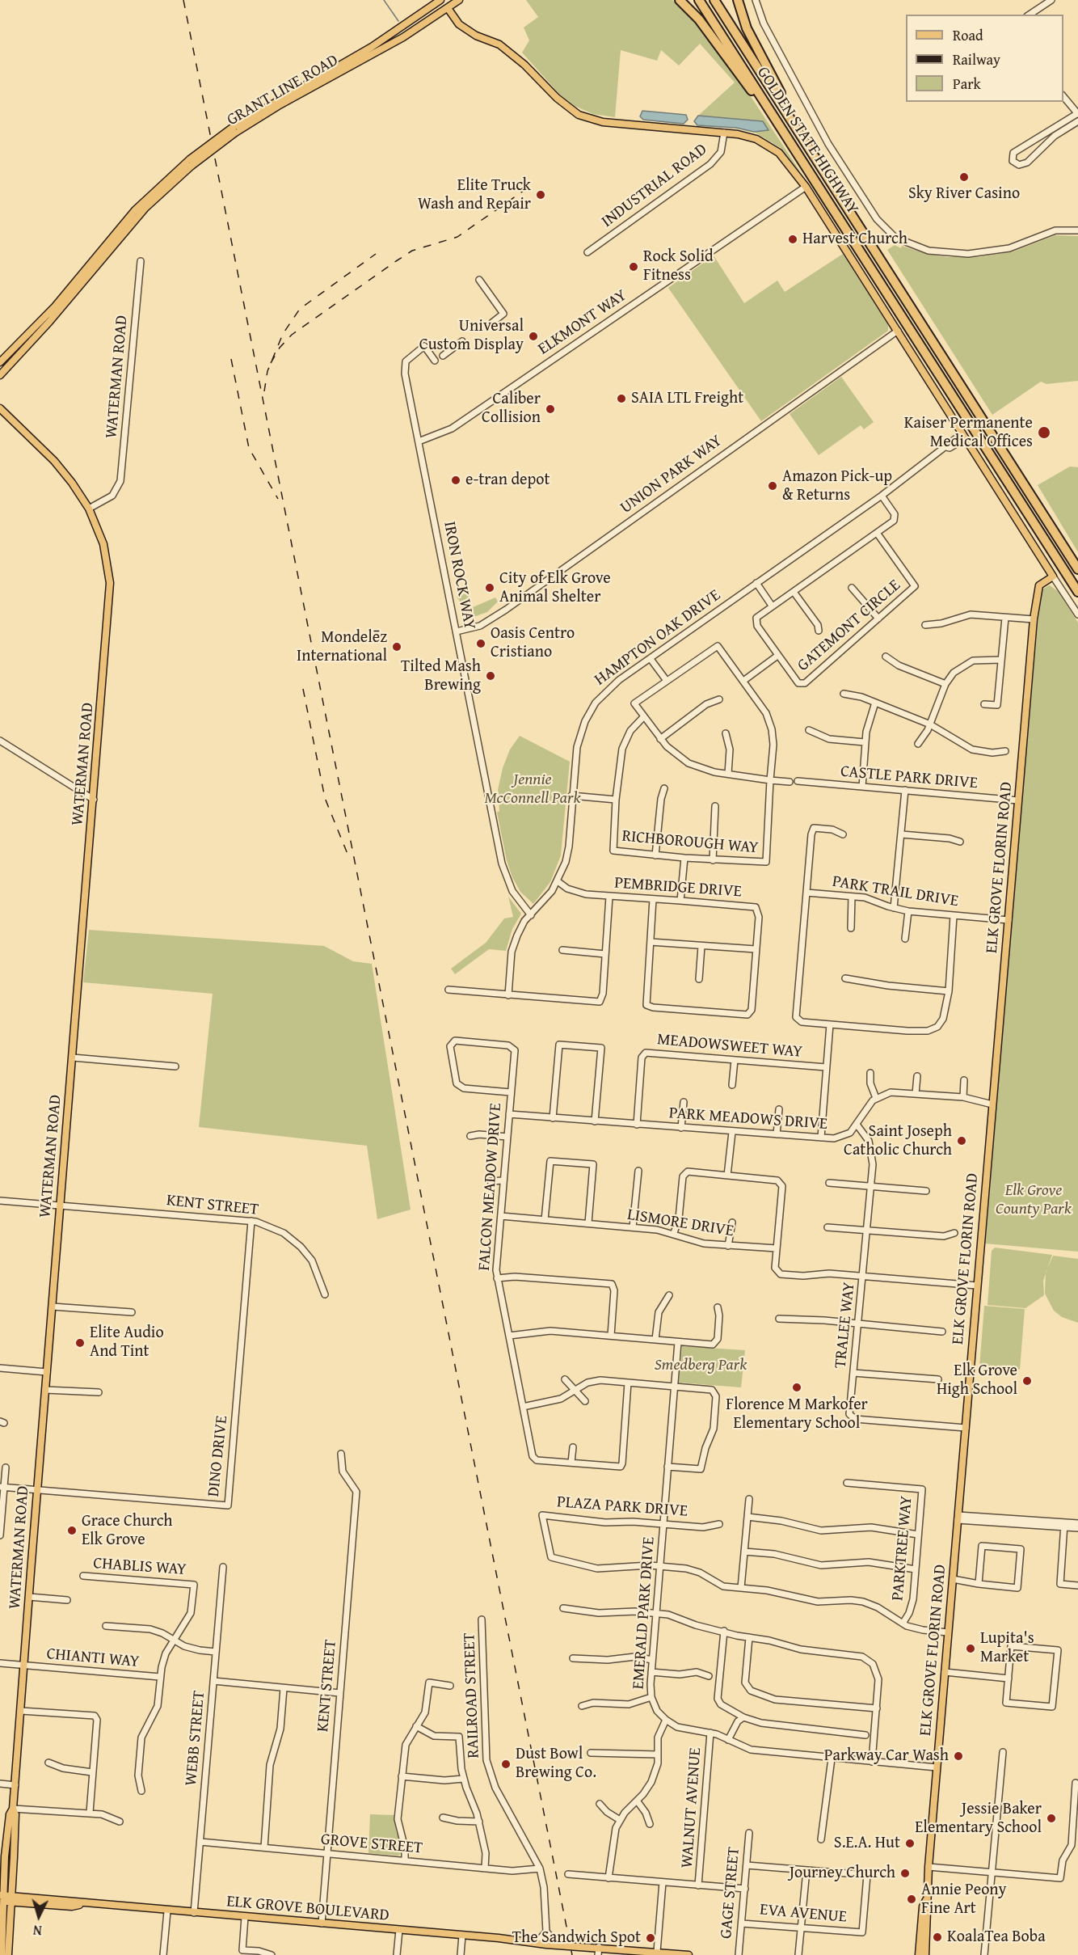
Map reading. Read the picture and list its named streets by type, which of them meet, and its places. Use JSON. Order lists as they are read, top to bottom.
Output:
{
  "streets": {
    "highway": ["GOLDEN STATE HIGHWAY"],
    "main road": [
      "GRANT LINE ROAD",
      "WATERMAN ROAD",
      "ELK GROVE FLORIN ROAD",
      "ELK GROVE BOULEVARD"
    ],
    "street": [
      "INDUSTRIAL ROAD",
      "ELKMONT WAY",
      "UNION PARK WAY",
      "IRON ROCK WAY",
      "GATEMONT CIRCLE",
      "HAMPTON OAK DRIVE",
      "CASTLE PARK DRIVE",
      "RICHBOROUGH WAY",
      "PEMBRIDGE DRIVE",
      "PARK TRAIL DRIVE",
      "MEADOWSWEET WAY",
      "PARK MEADOWS DRIVE",
      "FALCON MEADOW DRIVE",
      "KENT STREET",
      "LISMORE DRIVE",
      "TRALEE WAY",
      "DINO DRIVE",
      "PLAZA PARK DRIVE",
      "PARKTREE WAY",
      "CHABLIS WAY",
      "EMERALD PARK DRIVE",
      "CHIANTI WAY",
      "RAILROAD STREET",
      "WEBB STREET",
      "WALNUT AVENUE",
      "GROVE STREET",
      "GAGE STREET",
      "EVA AVENUE"
    ]
  },
  "crossings": [
    ["ELKMONT WAY", "IRON ROCK WAY"],
    ["WATERMAN ROAD", "KENT STREET"],
    ["WATERMAN ROAD", "DINO DRIVE"],
    ["WATERMAN ROAD", "CHIANTI WAY"],
    ["WATERMAN ROAD", "ELK GROVE BOULEVARD"],
    ["UNION PARK WAY", "IRON ROCK WAY"],
    ["IRON ROCK WAY", "HAMPTON OAK DRIVE"],
    ["HAMPTON OAK DRIVE", "PEMBRIDGE DRIVE"],
    ["CASTLE PARK DRIVE", "ELK GROVE FLORIN ROAD"],
    ["ELK GROVE FLORIN ROAD", "PARK TRAIL DRIVE"],
    ["ELK GROVE FLORIN ROAD", "TRALEE WAY"],
    ["ELK GROVE FLORIN ROAD", "PLAZA PARK DRIVE"],
    ["MEADOWSWEET WAY", "PARK MEADOWS DRIVE"],
    ["PARK MEADOWS DRIVE", "FALCON MEADOW DRIVE"],
    ["PARK MEADOWS DRIVE", "TRALEE WAY"],
    ["FALCON MEADOW DRIVE", "LISMORE DRIVE"],
    ["KENT STREET", "DINO DRIVE"],
    ["KENT STREET", "GROVE STREET"],
    ["KENT STREET", "ELK GROVE BOULEVARD"],
    ["PLAZA PARK DRIVE", "PARKTREE WAY"],
    ["PLAZA PARK DRIVE", "EMERALD PARK DRIVE"],
    ["RAILROAD STREET", "GROVE STREET"],
    ["WEBB STREET", "GROVE STREET"],
    ["WEBB STREET", "ELK GROVE BOULEVARD"],
    ["WALNUT AVENUE", "ELK GROVE BOULEVARD"],
    ["GAGE STREET", "EVA AVENUE"]
  ],
  "parks": ["Jennie McConnell Park", "Elk Grove County Park", "Smedberg Park"],
  "places": [
    "Sky River Casino",
    "Elite Truck Wash and Repair",
    "Harvest Church",
    "Rock Solid Fitness",
    "Universal Custom Display",
    "SAIA LTL Freight",
    "Caliber Collision",
    "Kaiser Permanente Medical Offices",
    "e-tran depot",
    "Amazon Pick-up & Returns",
    "City of Elk Grove Animal Shelter",
    "Oasis Centro Cristiano",
    "Mondelēz International",
    "Tilted Mash Brewing",
    "Saint Joseph Catholic Church",
    "Elite Audio And Tint",
    "Elk Grove High School",
    "Florence M Markofer Elementary School",
    "Grace Church Elk Grove",
    "Lupita's Market",
    "Parkway Car Wash",
    "Dust Bowl Brewing Co.",
    "Jessie Baker Elementary School",
    "S.E.A. Hut",
    "Journey Church",
    "Annie Peony Fine Art",
    "KoalaTea Boba",
    "The Sandwich Spot"
  ],
  "legend": ["Road", "Railway", "Park"],
  "north": "bottom"
}
